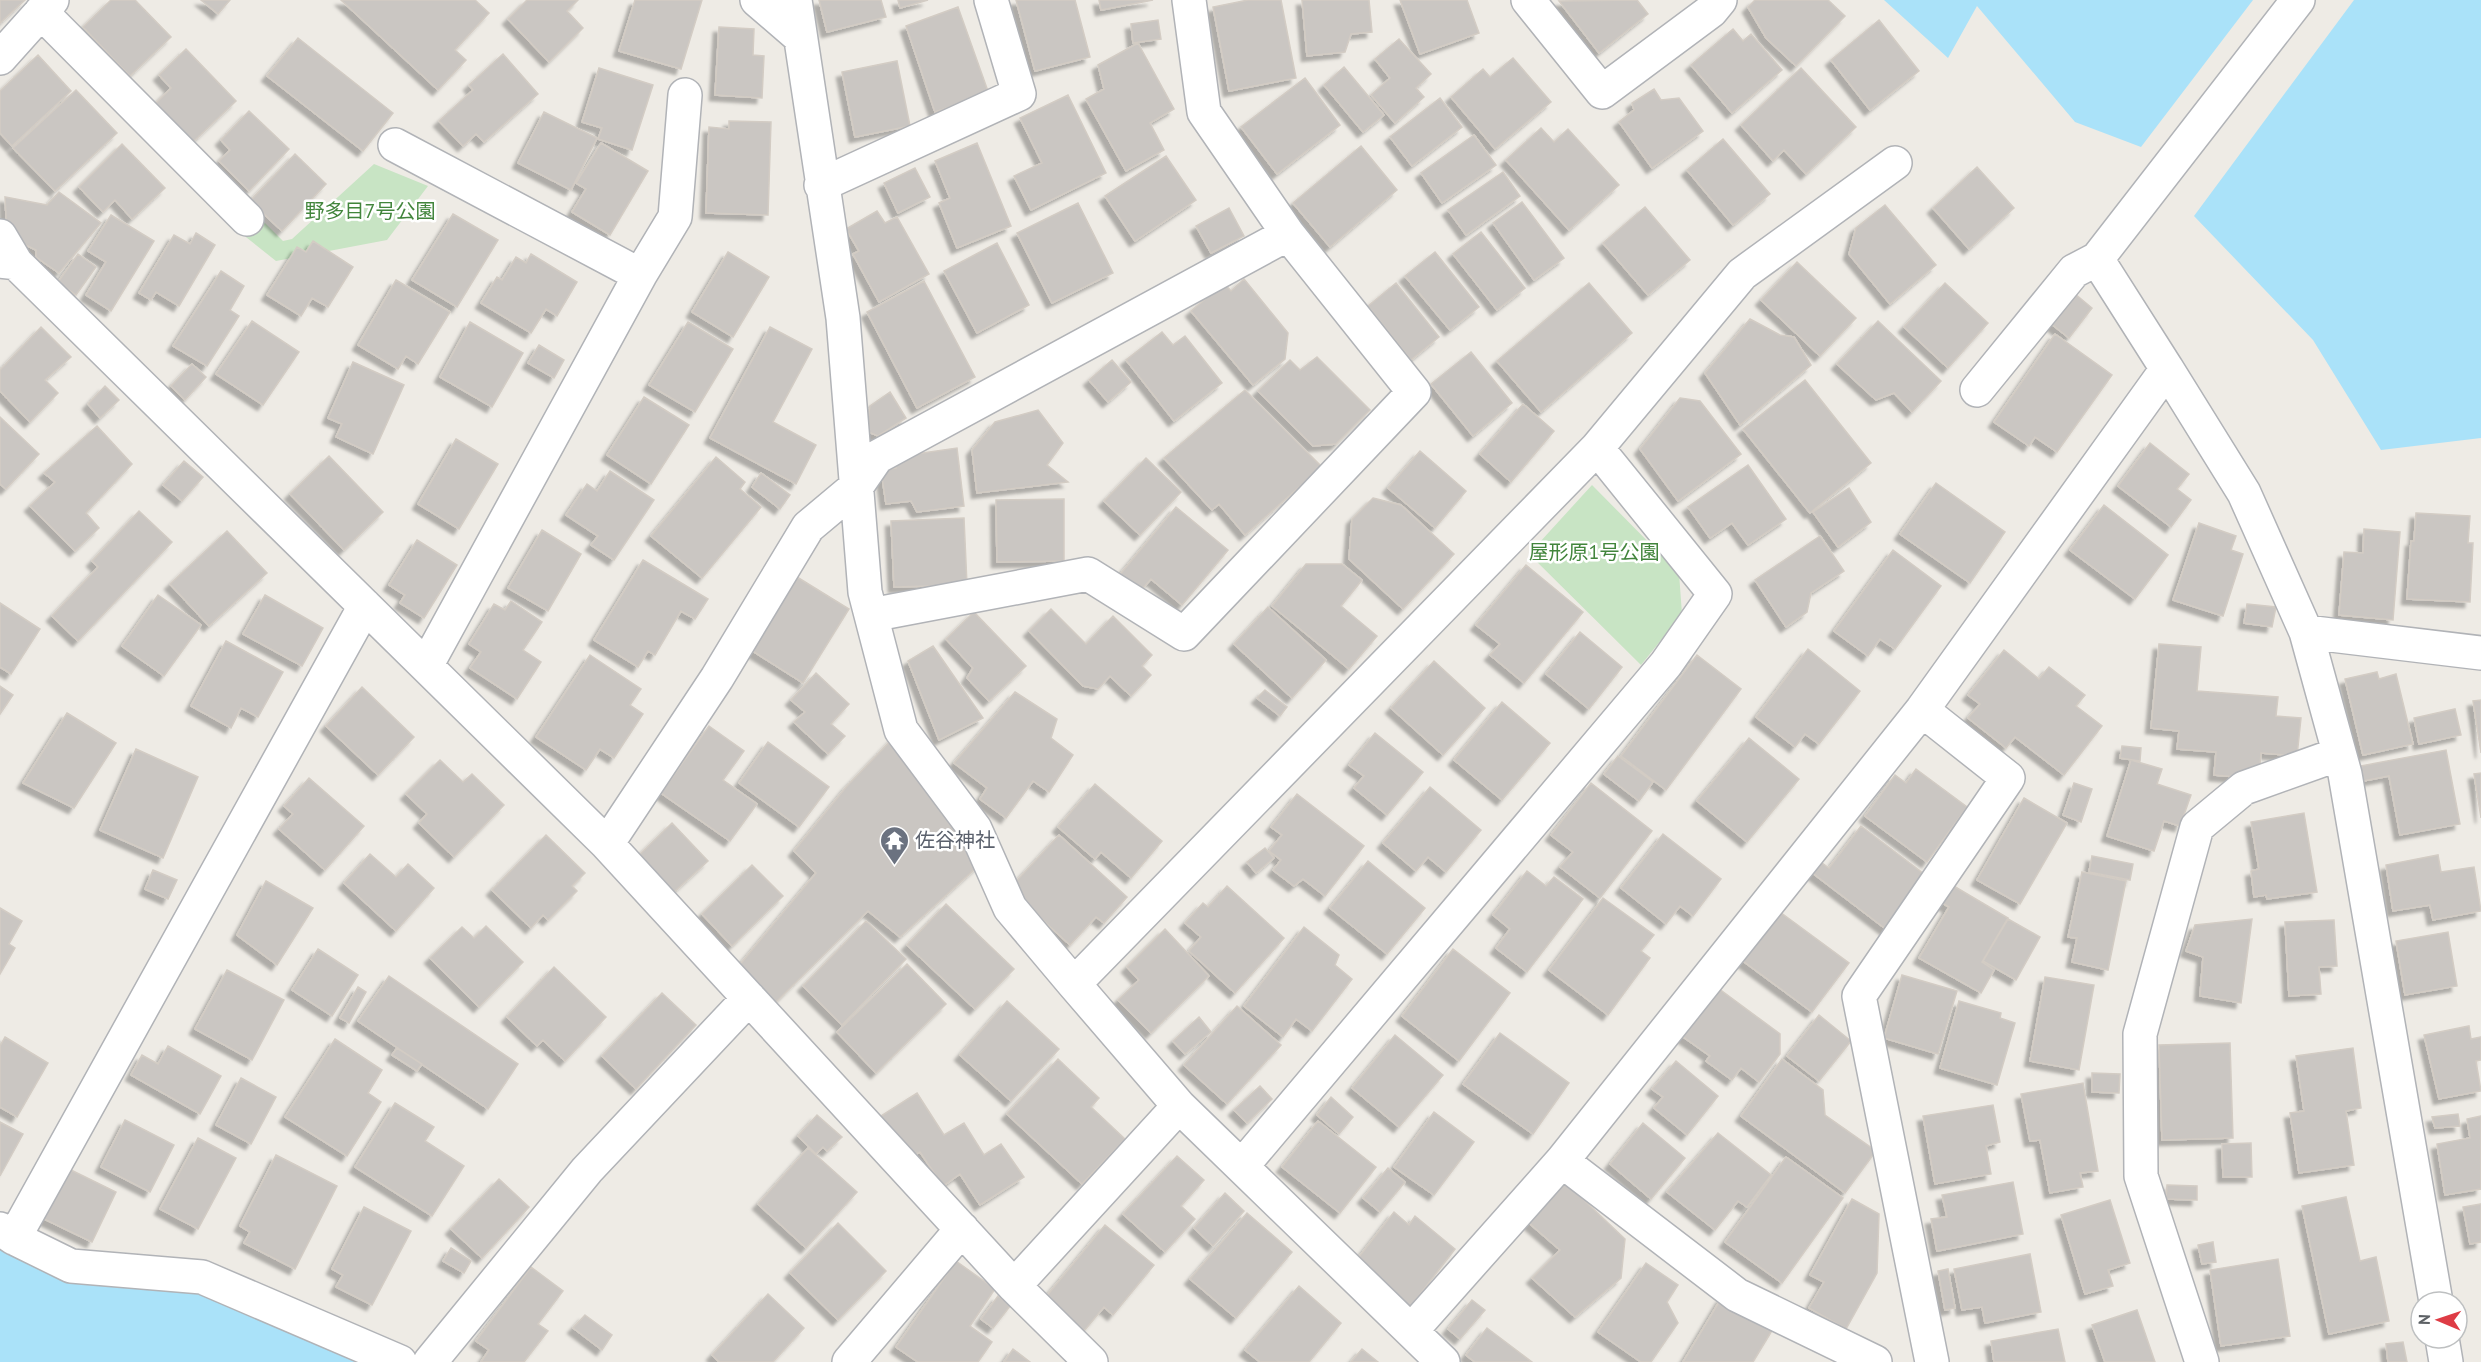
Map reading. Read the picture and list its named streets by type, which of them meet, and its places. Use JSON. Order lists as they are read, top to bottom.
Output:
{
  "parks": ["野多目7号公園", "屋形原1号公園"],
  "places": {
    "temple": ["佐谷神社"]
  },
  "north": "left"
}
